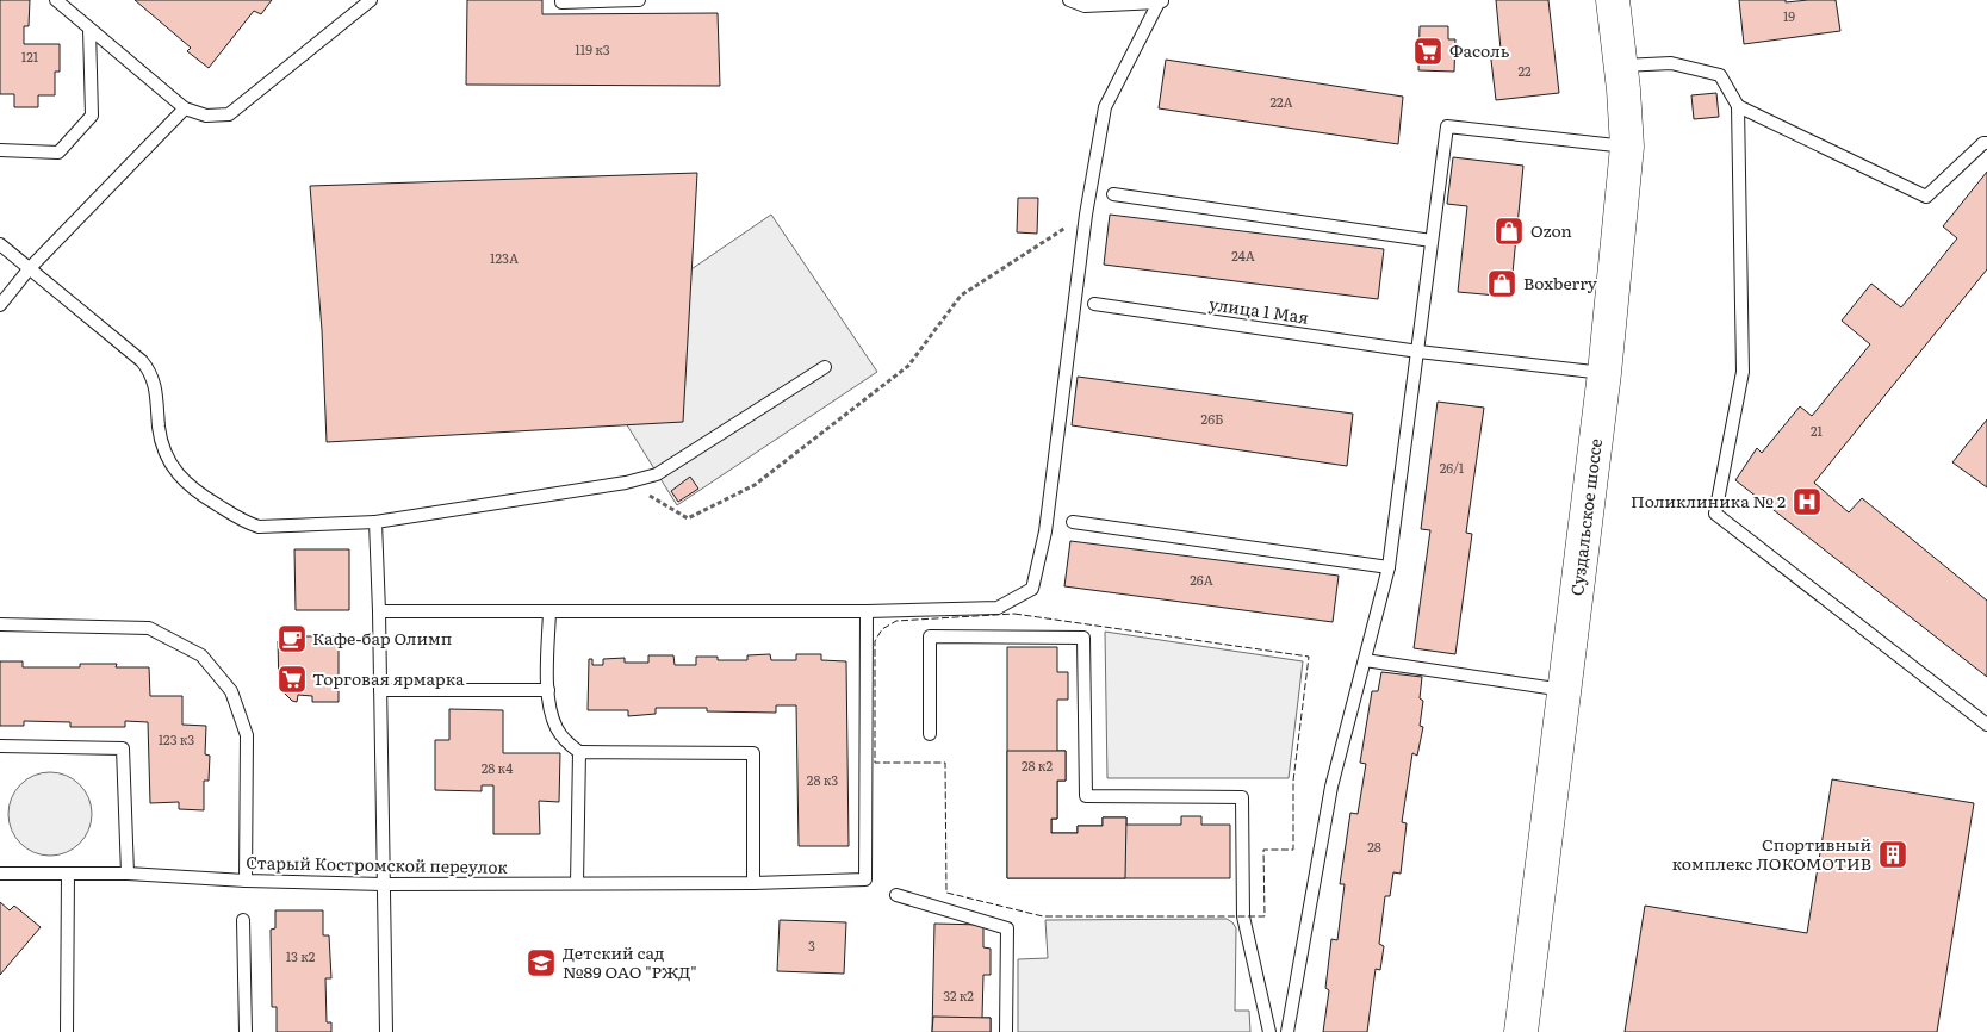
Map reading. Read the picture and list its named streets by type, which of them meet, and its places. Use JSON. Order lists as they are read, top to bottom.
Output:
{
  "streets": {
    "main road": ["Суздальское шоссе"],
    "lane": ["улица 1 Мая", "Старый Костромской переулок"]
  },
  "crossings": [
    ["улица 1 Мая", "Суздальское шоссе"]
  ],
  "places": {
    "supermarket": ["Фасоль", "Торговая ярмарка"],
    "shop": ["Ozon", "Boxberry"],
    "hospital": ["Поликлиника № 2"],
    "cafe": ["Кафе-бар Олимп"],
    "building": ["Спортивный комплекс ЛОКОМОТИВ"],
    "school or university": ["Детский сад №89 ОАО \"РЖД\""]
  },
  "house_numbers": [
    "19",
    "119 к3",
    "121",
    "22",
    "22А",
    "24А",
    "123А",
    "26Б",
    "21",
    "26/1",
    "26А",
    "123 к3",
    "28 к2",
    "28 к4",
    "28 к3",
    "28",
    "3",
    "13 к2",
    "32 к2"
  ]
}
